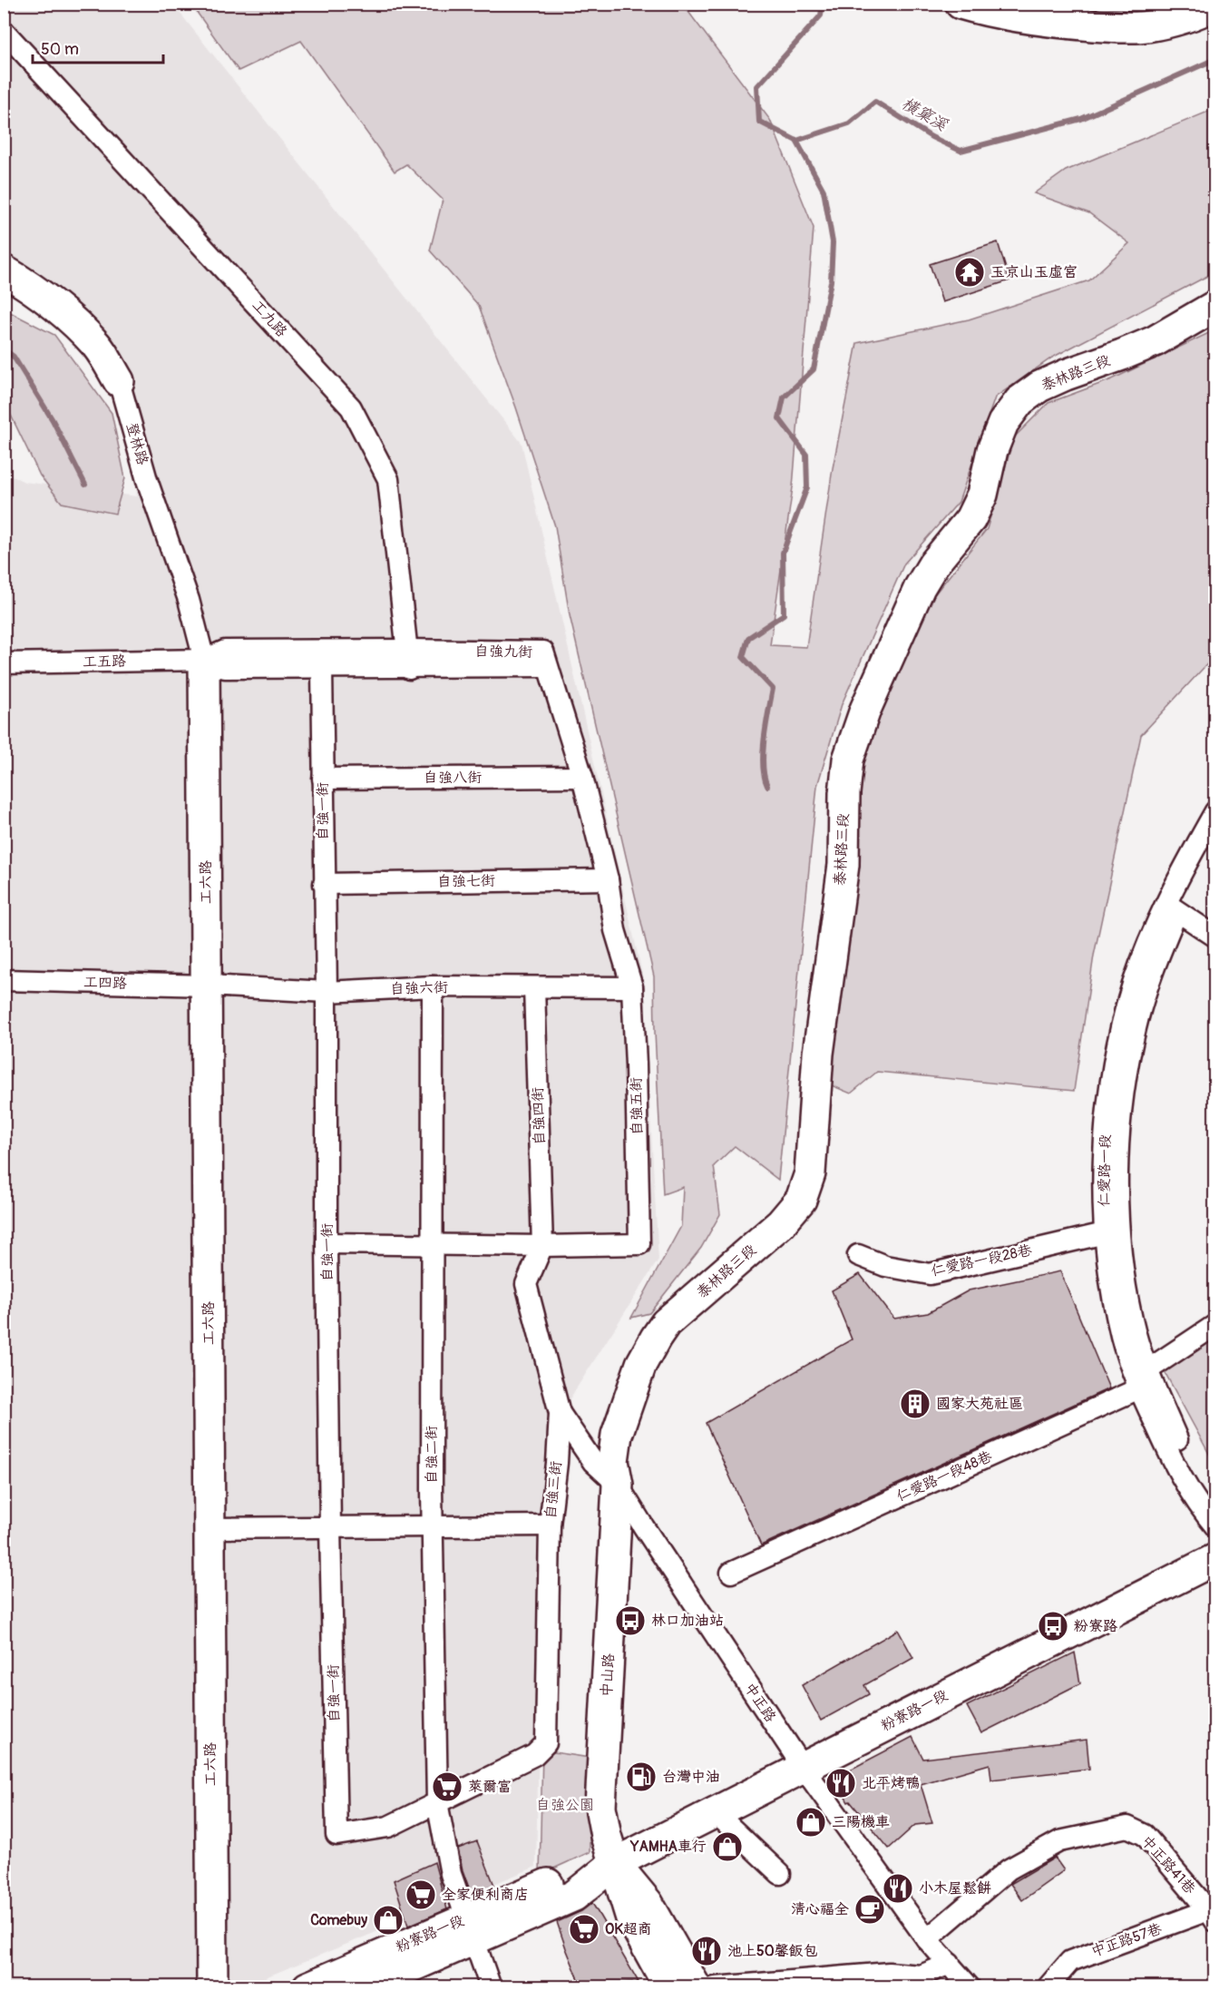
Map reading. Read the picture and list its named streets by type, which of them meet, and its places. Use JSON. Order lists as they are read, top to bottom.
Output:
{
  "streets": {
    "main road": [
      "泰林路三段",
      "登林路",
      "工六路",
      "中山路",
      "粉寮路一段"
    ],
    "street": [
      "工九路",
      "自強九街",
      "工五路",
      "自強八街",
      "自強一街",
      "自強七街",
      "工四路",
      "自強六街",
      "自強五街",
      "自強四街",
      "仁愛路一段",
      "仁愛路一段28巷",
      "自強二街",
      "仁愛路一段48巷",
      "自強三街",
      "中正路",
      "中正路41巷",
      "中正路57巷"
    ]
  },
  "crossings": [
    ["工九路", "自強九街"],
    ["泰林路三段", "中山路"],
    ["泰林路三段", "中正路"],
    ["登林路", "自強九街"],
    ["登林路", "工五路"],
    ["登林路", "工六路"],
    ["自強九街", "工五路"],
    ["自強九街", "自強一街"],
    ["自強九街", "工六路"],
    ["自強九街", "自強五街"],
    ["工五路", "工六路"],
    ["自強八街", "自強一街"],
    ["自強八街", "自強五街"],
    ["自強一街", "自強七街"],
    ["自強一街", "自強六街"],
    ["自強一街", "自強五街"],
    ["自強一街", "自強二街"],
    ["自強一街", "自強三街"],
    ["自強七街", "自強五街"],
    ["工六路", "工四路"],
    ["工六路", "自強六街"],
    ["工四路", "自強六街"],
    ["自強六街", "自強五街"],
    ["自強六街", "自強四街"],
    ["自強六街", "自強二街"],
    ["自強五街", "自強四街"],
    ["自強五街", "自強二街"],
    ["自強五街", "自強三街"],
    ["自強四街", "自強三街"],
    ["仁愛路一段", "仁愛路一段28巷"],
    ["仁愛路一段", "仁愛路一段48巷"],
    ["自強二街", "自強三街"],
    ["自強二街", "粉寮路一段"],
    ["自強三街", "中正路"],
    ["中山路", "中正路"],
    ["中山路", "粉寮路一段"],
    ["中正路", "粉寮路一段"],
    ["中正路", "中正路41巷"],
    ["中正路41巷", "中正路57巷"]
  ],
  "water": ["橫窠溪"],
  "parks": ["自強公園"],
  "places": {
    "temple": ["玉京山玉虛宮"],
    "building": ["國家大苑社區"],
    "bus stop": ["林口加油站", "粉寮路"],
    "fuel station": ["台灣中油"],
    "restaurant": ["北平烤鴨", "小木屋鬆餅", "池上50馨飯包"],
    "supermarket": ["萊爾富", "全家便利商店", "OK超商"],
    "shop": ["三陽機車", "YAMHA車行", "Comebuy"],
    "cafe": ["清心福全"]
  },
  "scale_bar": "50 m"
}
